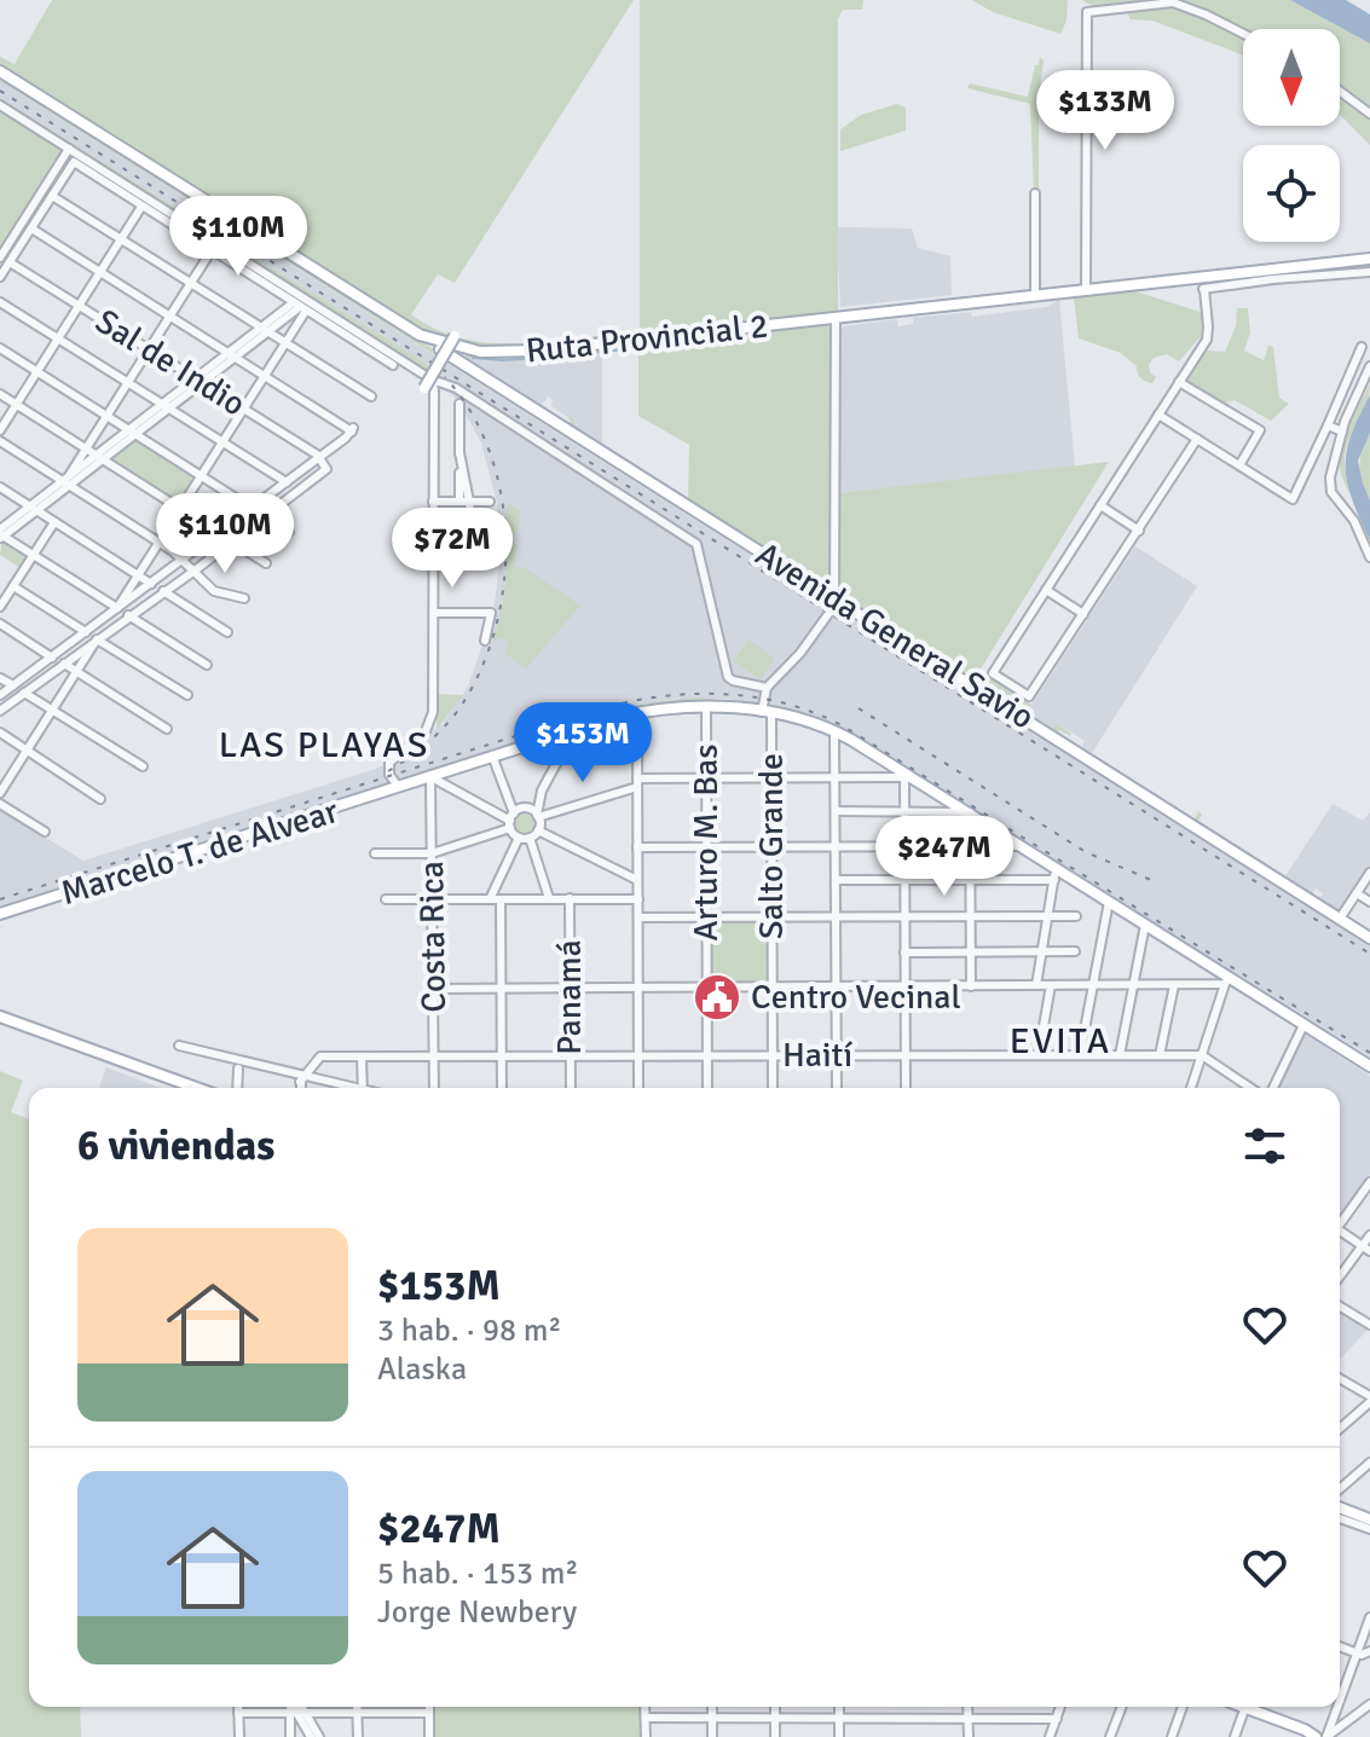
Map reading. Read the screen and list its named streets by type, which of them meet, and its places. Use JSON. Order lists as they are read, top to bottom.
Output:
{
  "streets": {
    "main road": ["Ruta Provincial 2", "Avenida General Savio", "Marcelo T. de Alvear"],
    "street": [
      "Sal de Indio",
      "Arturo M. Bas",
      "Salto Grande",
      "Costa Rica",
      "Panamá",
      "Haití"
    ]
  },
  "crossings": [
    ["Ruta Provincial 2", "Avenida General Savio"],
    ["Arturo M. Bas", "Marcelo T. de Alvear"],
    ["Arturo M. Bas", "Haití"],
    ["Salto Grande", "Marcelo T. de Alvear"],
    ["Salto Grande", "Haití"],
    ["Marcelo T. de Alvear", "Costa Rica"],
    ["Costa Rica", "Haití"],
    ["Panamá", "Haití"]
  ],
  "districts": ["LAS PLAYAS", "EVITA"],
  "places": {
    "public building": ["Centro Vecinal"]
  },
  "north": "bottom",
  "page": {
    "price": [
      "$133M",
      "$110M",
      "$110M",
      "$72M",
      "$153M",
      "$247M"
    ],
    "heading": "6 viviendas",
    "list": [
      {
        "name": "$153M",
        "note": "3 hab. · 98 m² · Alaska"
      },
      {
        "name": "$247M",
        "note": "5 hab. · 153 m² · Jorge Newbery"
      }
    ]
  }
}
